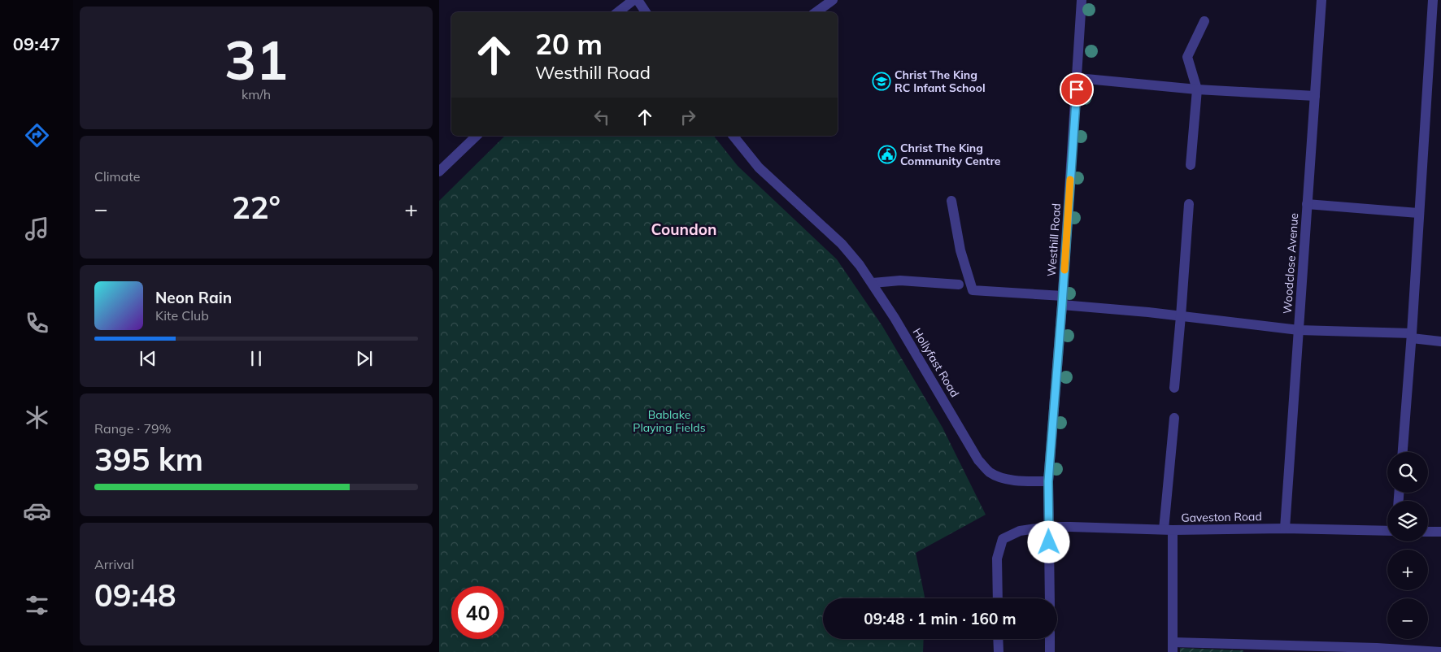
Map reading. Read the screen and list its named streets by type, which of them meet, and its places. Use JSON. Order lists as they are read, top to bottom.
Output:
{
  "streets": {
    "street": [
      "Westhill Road",
      "Woodclose Avenue",
      "Hollyfast Road",
      "Gaveston Road"
    ]
  },
  "crossings": [
    ["Westhill Road", "Hollyfast Road"],
    ["Woodclose Avenue", "Gaveston Road"]
  ],
  "districts": ["Coundon"],
  "parks": ["Bablake Playing Fields"],
  "places": {
    "school or university": ["Christ The King RC Infant School"],
    "public building": ["Christ The King Community Centre"]
  },
  "page": {
    "tabs": "09:47",
    "tile": [
      ["31", "km/h"],
      "Climate",
      ["Range · 79%", "395 km"],
      ["Arrival", "09:48"]
    ],
    "turn": ["20 m", "Westhill Road"],
    "heat": ["−", "22°", "+"],
    "song": ["Neon Rain", "Kite Club"],
    "map_buttons": ["+", "−"],
    "limit": "40",
    "trip": "09:48 · 1 min · 160 m"
  }
}
